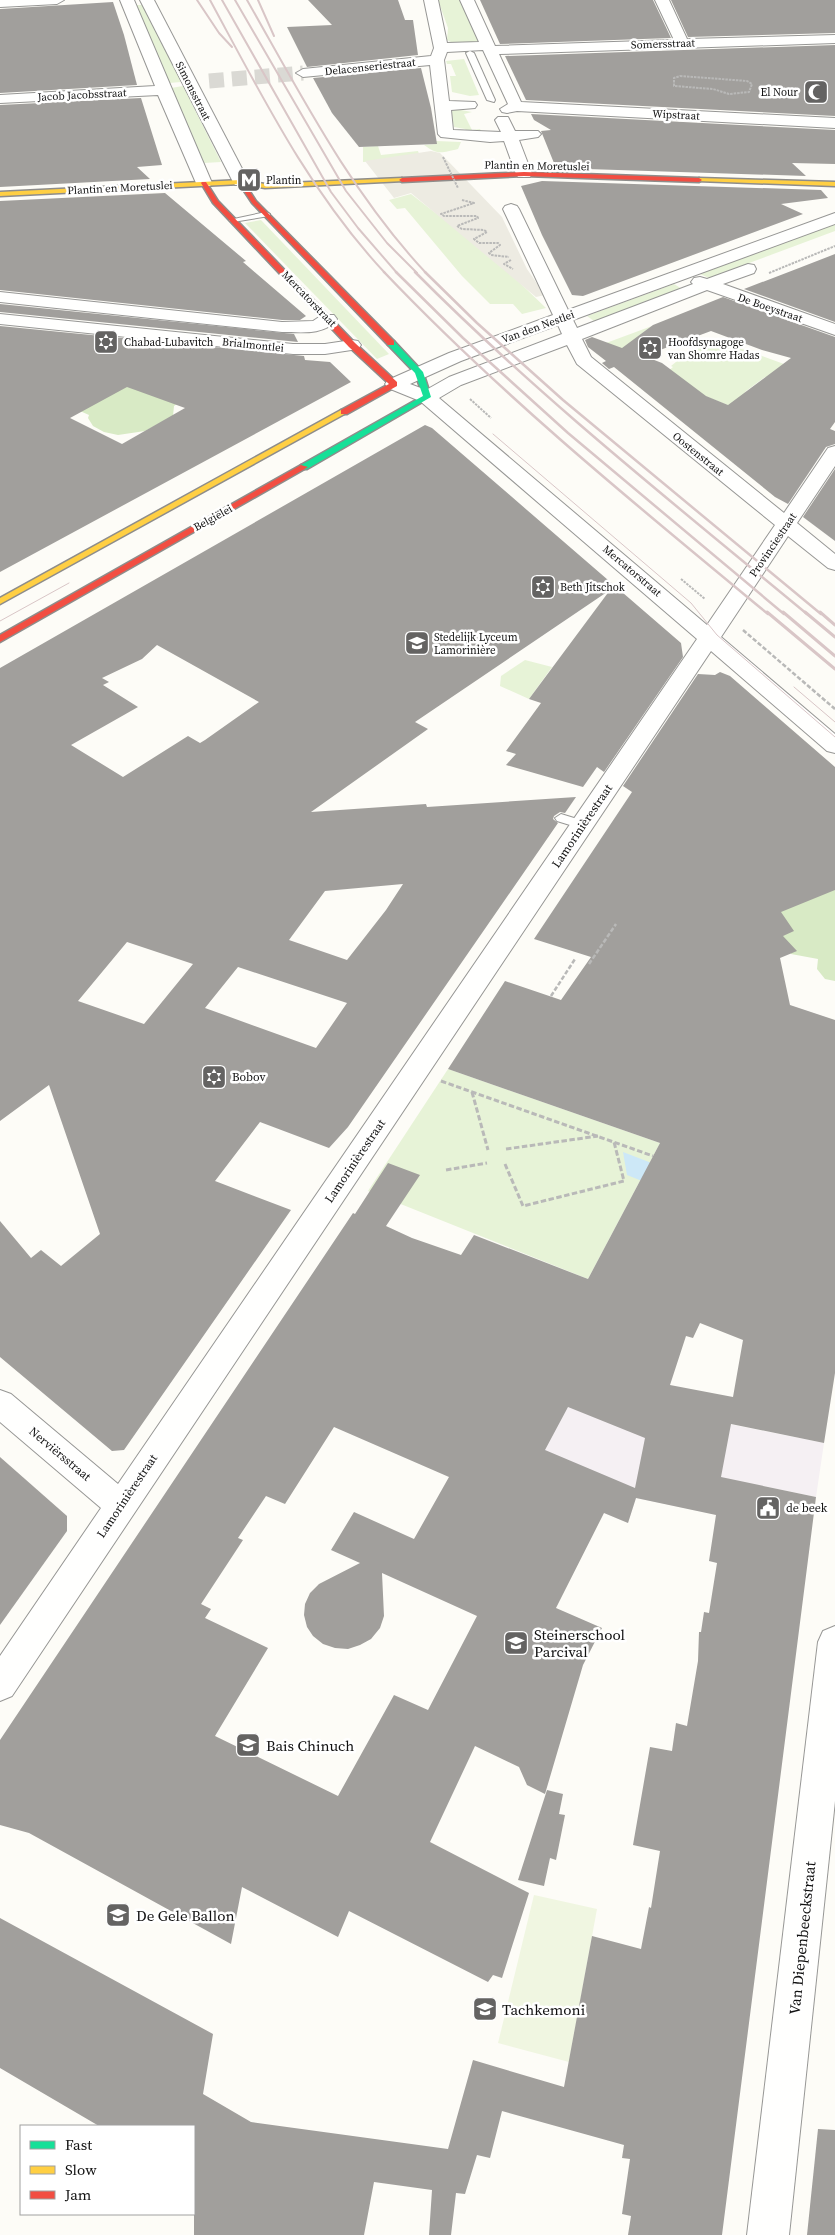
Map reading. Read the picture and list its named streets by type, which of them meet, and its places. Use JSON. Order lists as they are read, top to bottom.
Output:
{
  "streets": {
    "street": [
      "Somersstraat",
      "Delacenseriestraat",
      "Simonsstraat",
      "Jacob Jacobsstraat",
      "Wipstraat",
      "Plantin en Moretuslei",
      "Mercatorstraat",
      "De Boeystraat",
      "Van den Nestlei",
      "Brialmontlei",
      "Oostenstraat",
      "Belgiëlei",
      "Provinciestraat",
      "Lamorinièrestraat",
      "Nerviërsstraat",
      "Van Diepenbeeckstraat"
    ]
  },
  "crossings": [
    ["Somersstraat", "Delacenseriestraat"],
    ["Simonsstraat", "Jacob Jacobsstraat"],
    ["Simonsstraat", "Plantin en Moretuslei"],
    ["Simonsstraat", "Mercatorstraat"],
    ["Plantin en Moretuslei", "Mercatorstraat"],
    ["Mercatorstraat", "Van den Nestlei"],
    ["Mercatorstraat", "Brialmontlei"],
    ["Mercatorstraat", "Belgiëlei"],
    ["Mercatorstraat", "Provinciestraat"],
    ["Mercatorstraat", "Lamorinièrestraat"],
    ["De Boeystraat", "Van den Nestlei"],
    ["Van den Nestlei", "Oostenstraat"],
    ["Van den Nestlei", "Belgiëlei"],
    ["Oostenstraat", "Provinciestraat"],
    ["Provinciestraat", "Lamorinièrestraat"],
    ["Lamorinièrestraat", "Nerviërsstraat"]
  ],
  "places": {
    "mosque": ["El Nour"],
    "metro station": ["Plantin"],
    "synagogue": [
      "Chabad-Lubavitch",
      "Hoofdsynagoge van Shomre Hadas",
      "Beth Jitschok",
      "Bobov"
    ],
    "school or university": [
      "Stedelijk Lyceum Lamorinière",
      "Steinerschool Parcival",
      "Bais Chinuch",
      "De Gele Ballon",
      "Tachkemoni"
    ],
    "public building": ["de beek"]
  },
  "legend": ["Fast", "Slow", "Jam"]
}
